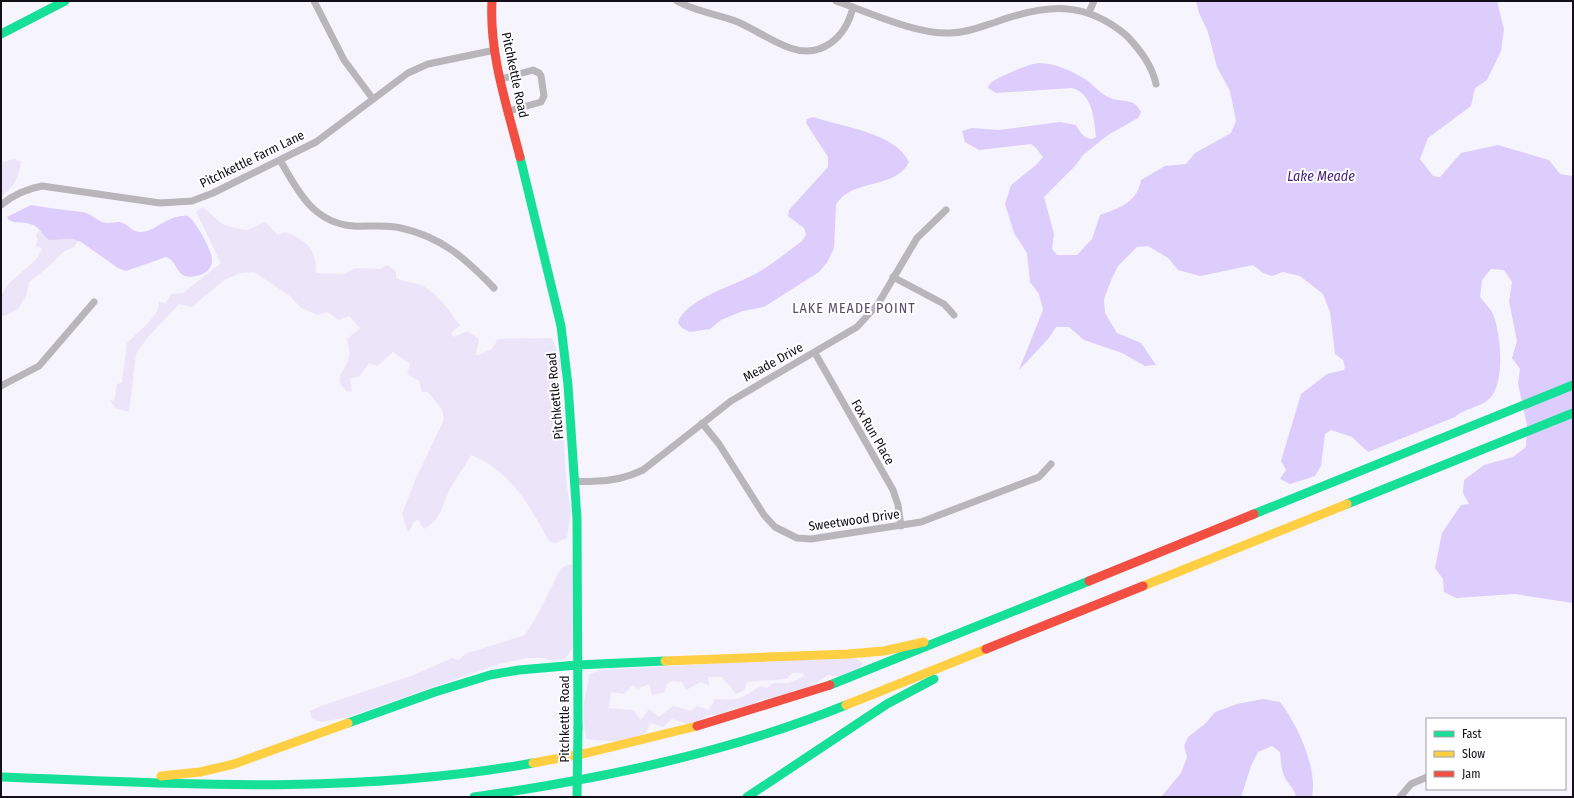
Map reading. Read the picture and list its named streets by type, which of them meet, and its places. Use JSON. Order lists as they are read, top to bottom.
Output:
{
  "streets": {
    "main road": ["Pitchkettle Road"],
    "street": [
      "Pitchkettle Farm Lane",
      "Meade Drive",
      "Fox Run Place",
      "Sweetwood Drive"
    ]
  },
  "crossings": [
    ["Pitchkettle Road", "Pitchkettle Farm Lane"],
    ["Pitchkettle Road", "Meade Drive"],
    ["Meade Drive", "Fox Run Place"],
    ["Meade Drive", "Sweetwood Drive"],
    ["Fox Run Place", "Sweetwood Drive"]
  ],
  "districts": ["LAKE MEADE POINT"],
  "water": ["Lake Meade"],
  "legend": ["Fast", "Slow", "Jam"]
}
